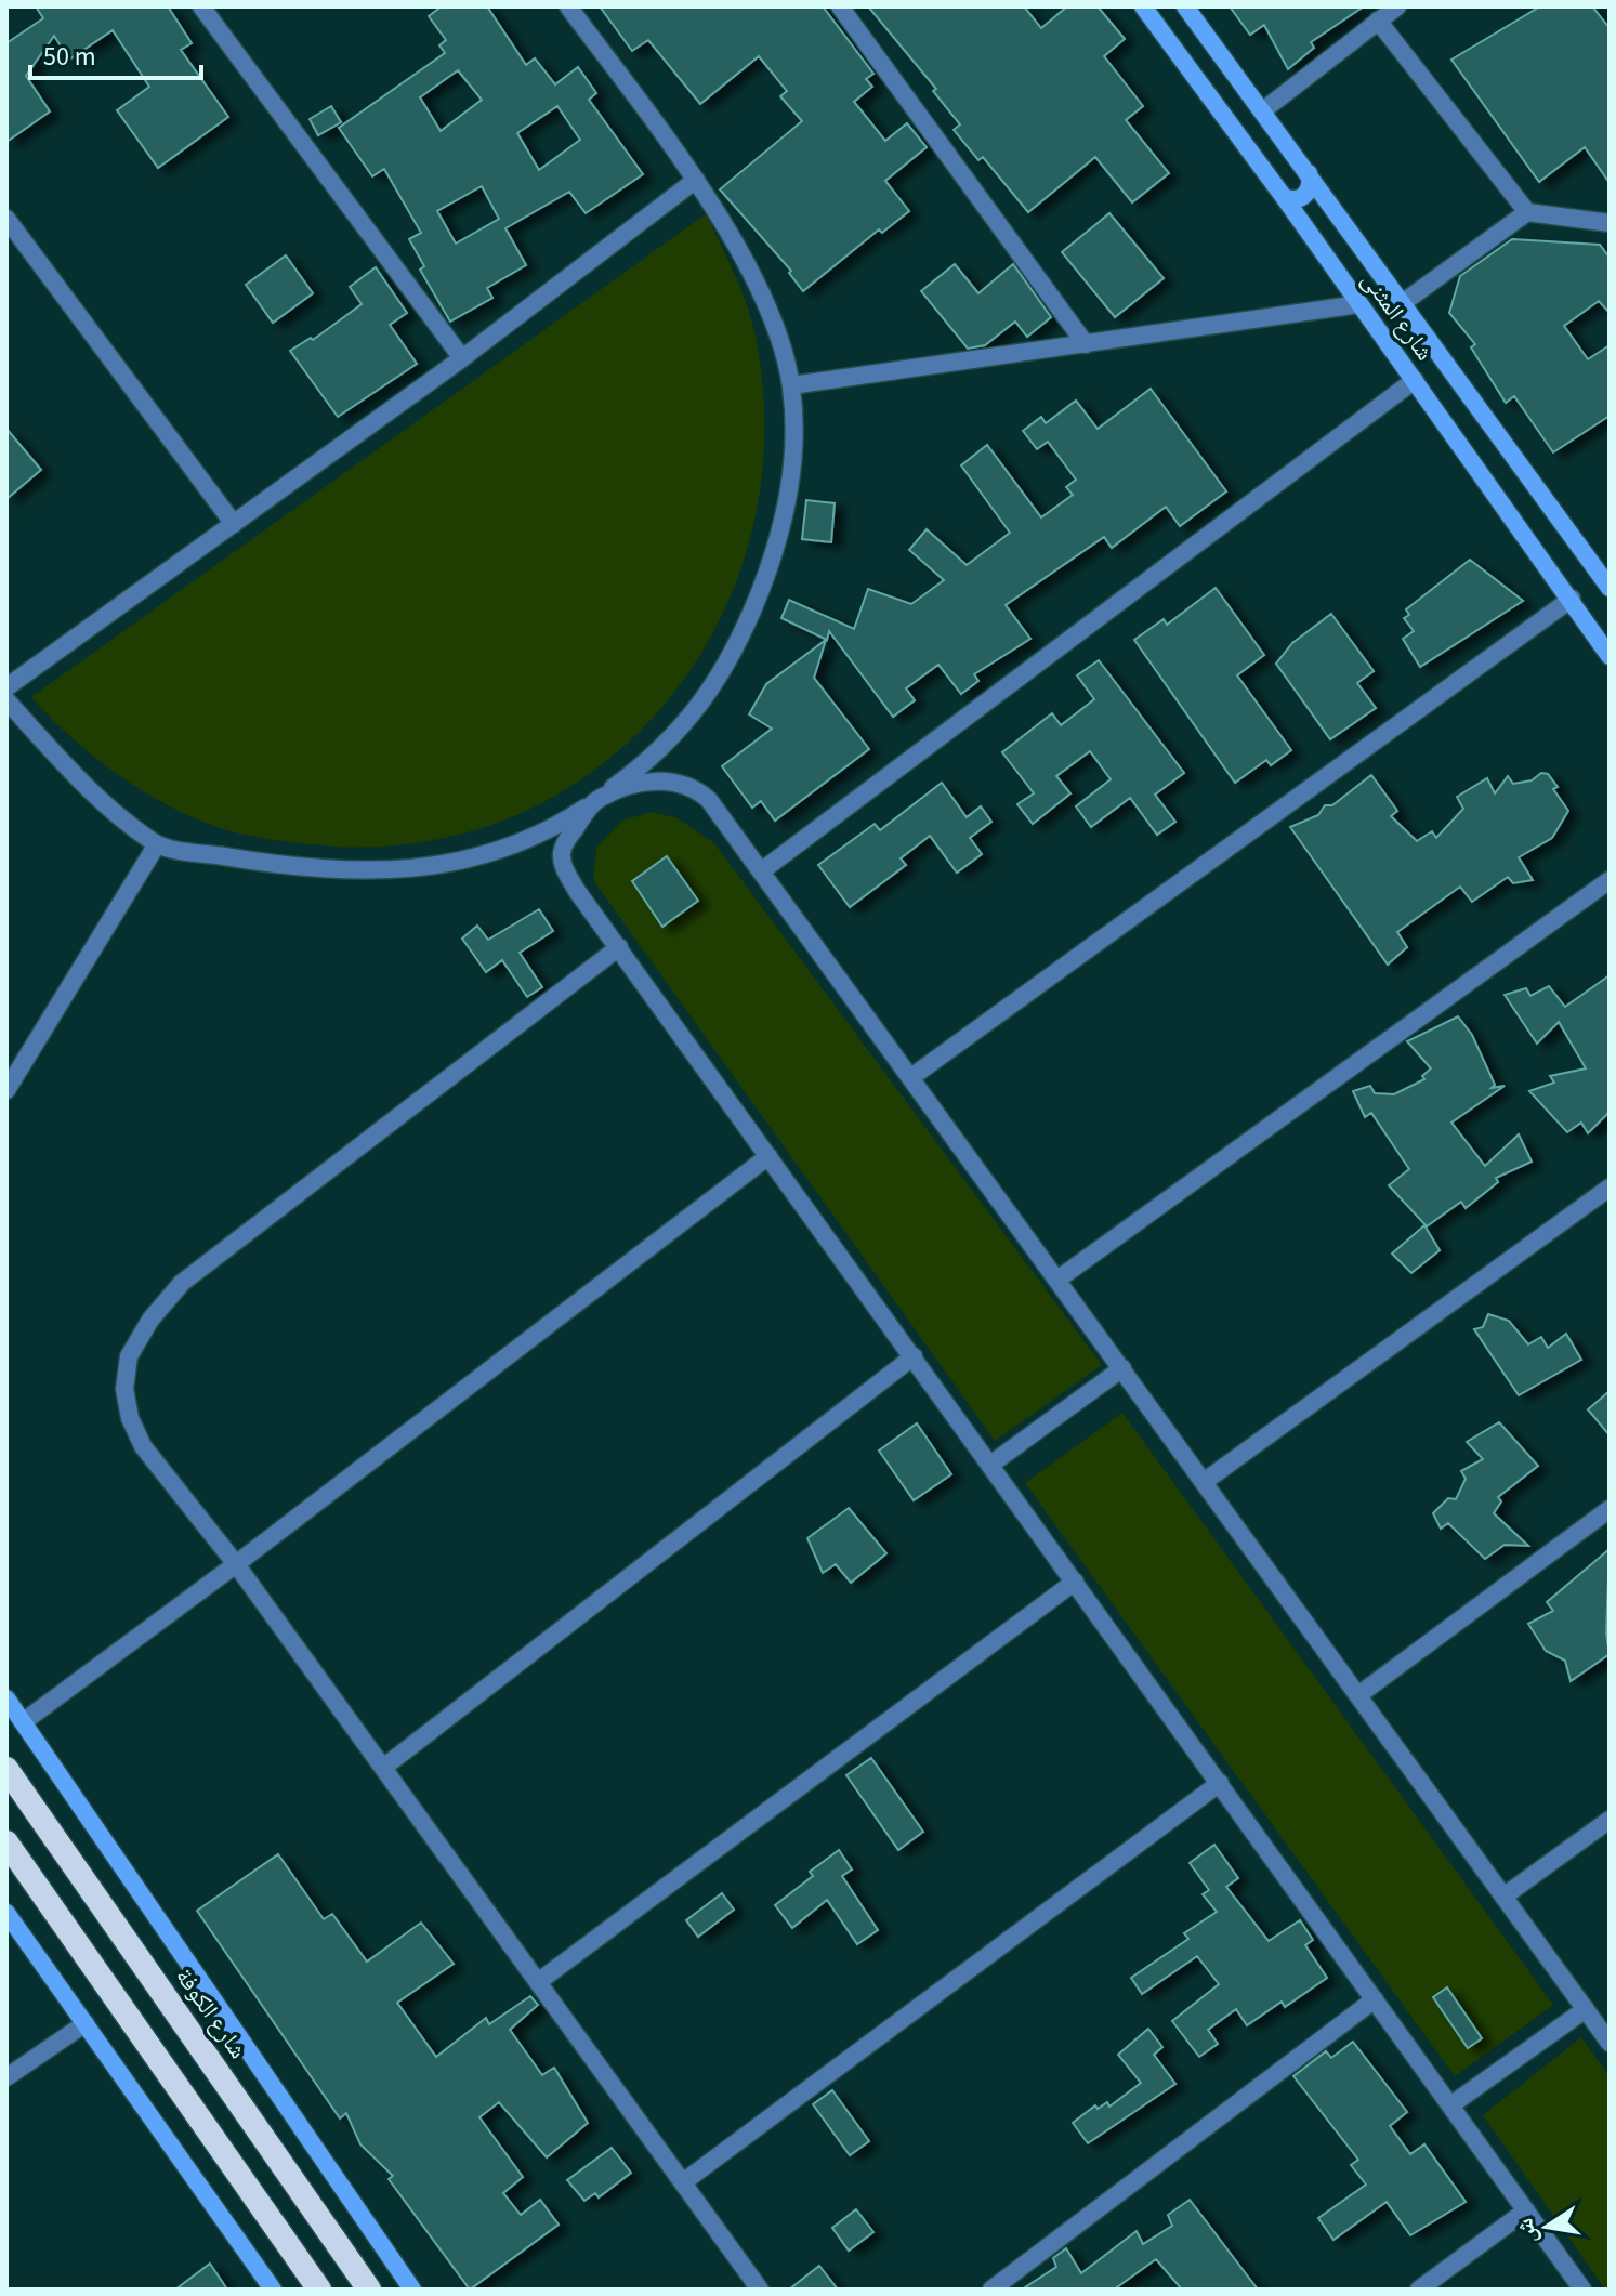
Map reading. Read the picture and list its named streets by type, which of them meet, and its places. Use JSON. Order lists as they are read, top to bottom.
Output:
{
  "streets": {
    "highway": ["شارع الكوفة"],
    "main road": ["شارع المثنى"]
  },
  "scale_bar": "50 m",
  "north": "left"
}
